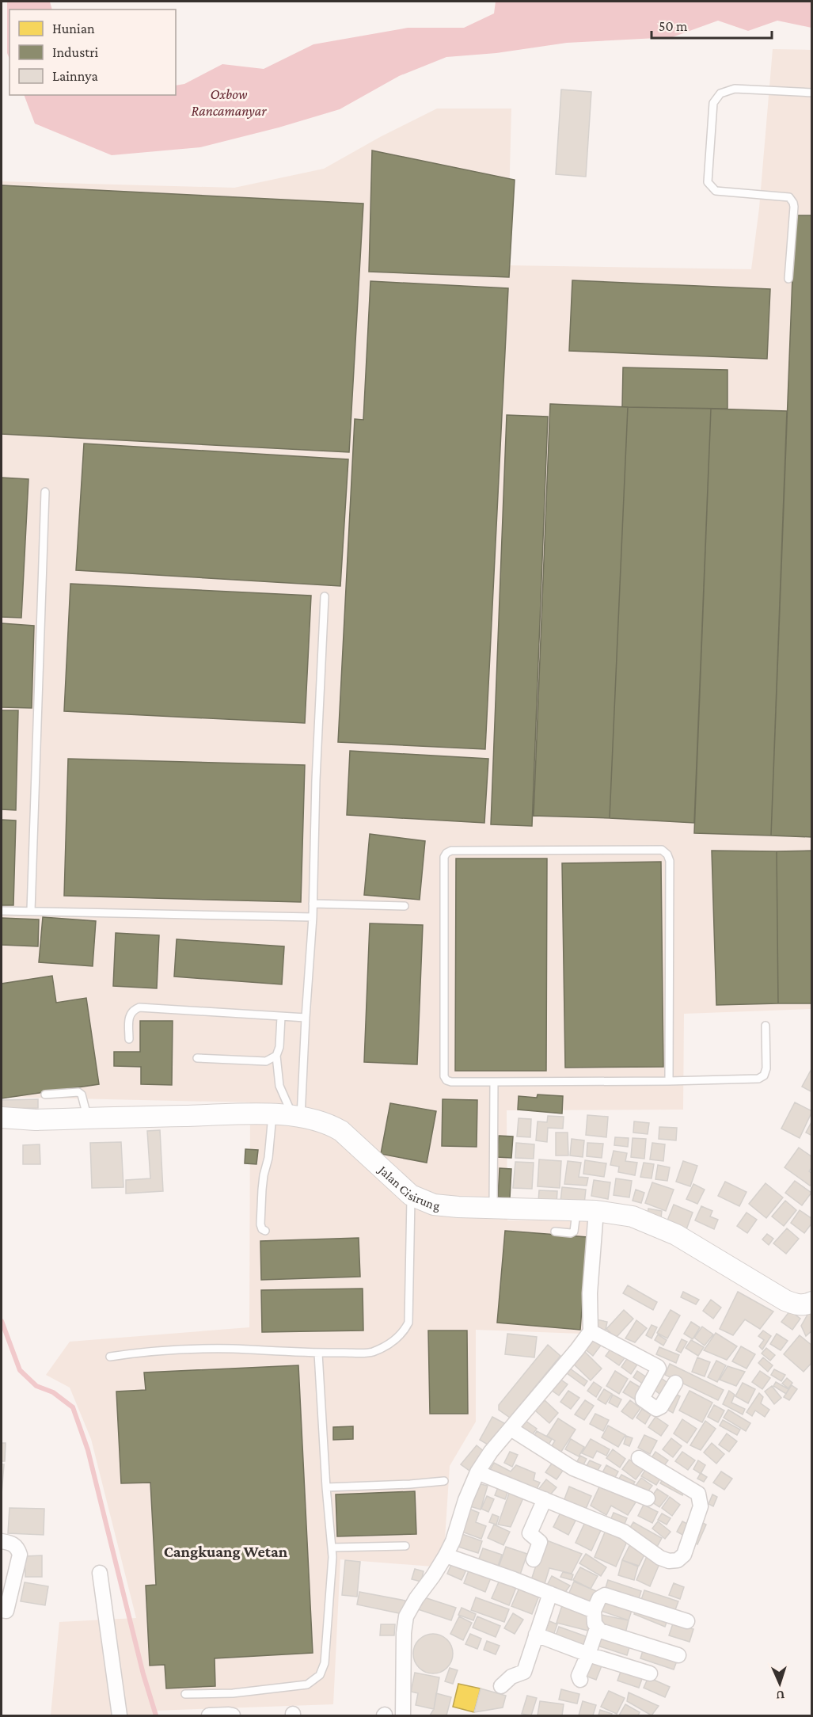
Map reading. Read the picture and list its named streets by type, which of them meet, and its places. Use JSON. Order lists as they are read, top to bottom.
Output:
{
  "streets": {
    "main road": ["Jalan Cisirung"]
  },
  "districts": ["Cangkuang Wetan"],
  "water": ["Oxbow Rancamanyar"],
  "legend": ["Hunian", "Industri", "Lainnya"],
  "scale_bar": "50 m",
  "north": "bottom"
}
